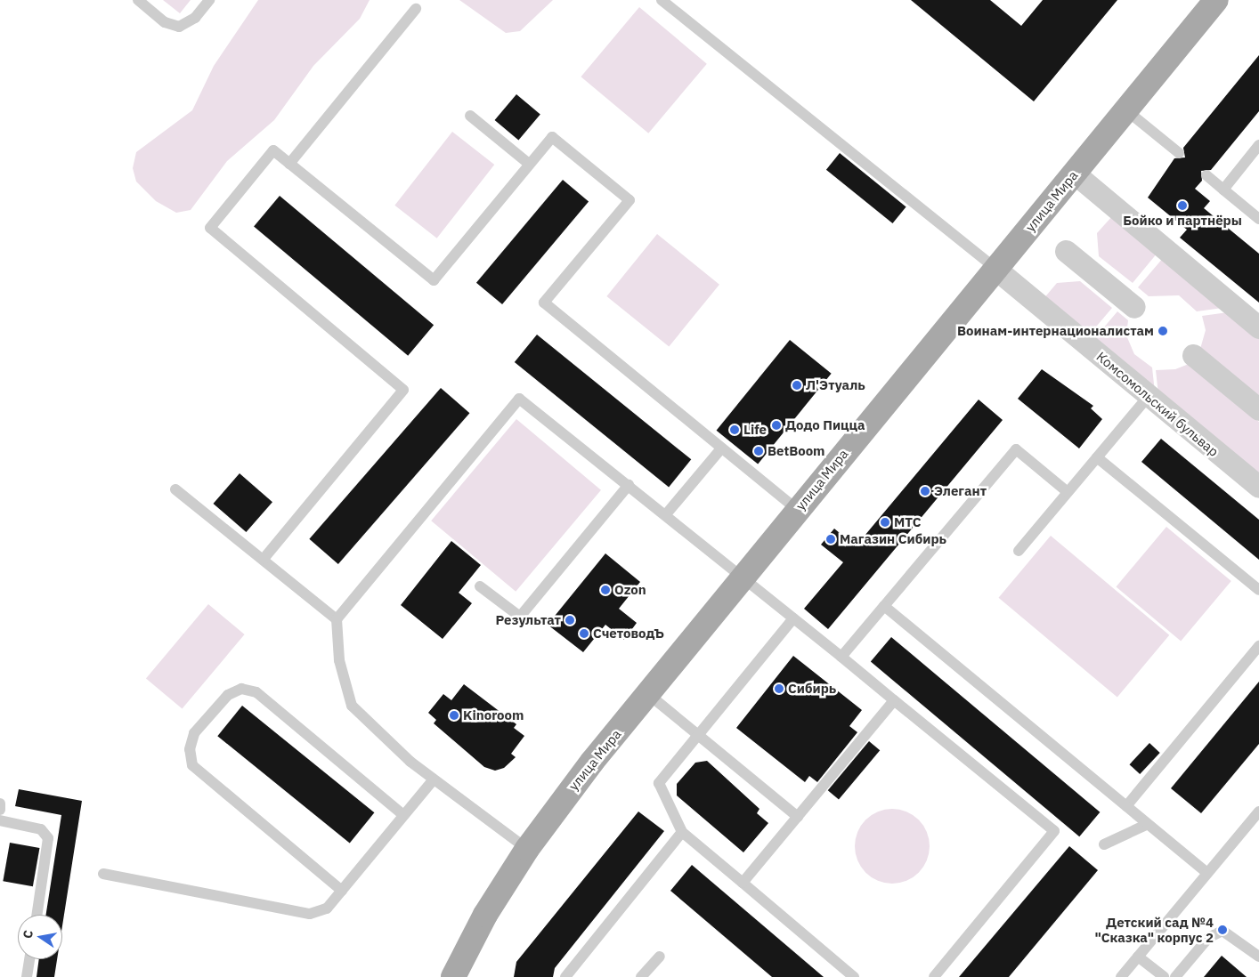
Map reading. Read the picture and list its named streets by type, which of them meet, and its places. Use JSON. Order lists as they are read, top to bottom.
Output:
{
  "streets": {
    "main road": ["улица Мира"],
    "street": ["Комсомольский бульвар"]
  },
  "crossings": [
    ["улица Мира", "Комсомольский бульвар"]
  ],
  "places": [
    "Бойко и партнёры",
    "Воинам-интернационалистам",
    "Л'Этуаль",
    "Додо Пицца",
    "Life",
    "BetBoom",
    "Элегант",
    "МТС",
    "Магазин Сибирь",
    "Ozon",
    "Результат",
    "СчетоводЪ",
    "Сибирь",
    "Kinoroom",
    "Детский сад №4 \"Сказка\" корпус 2"
  ],
  "north": "left"
}
